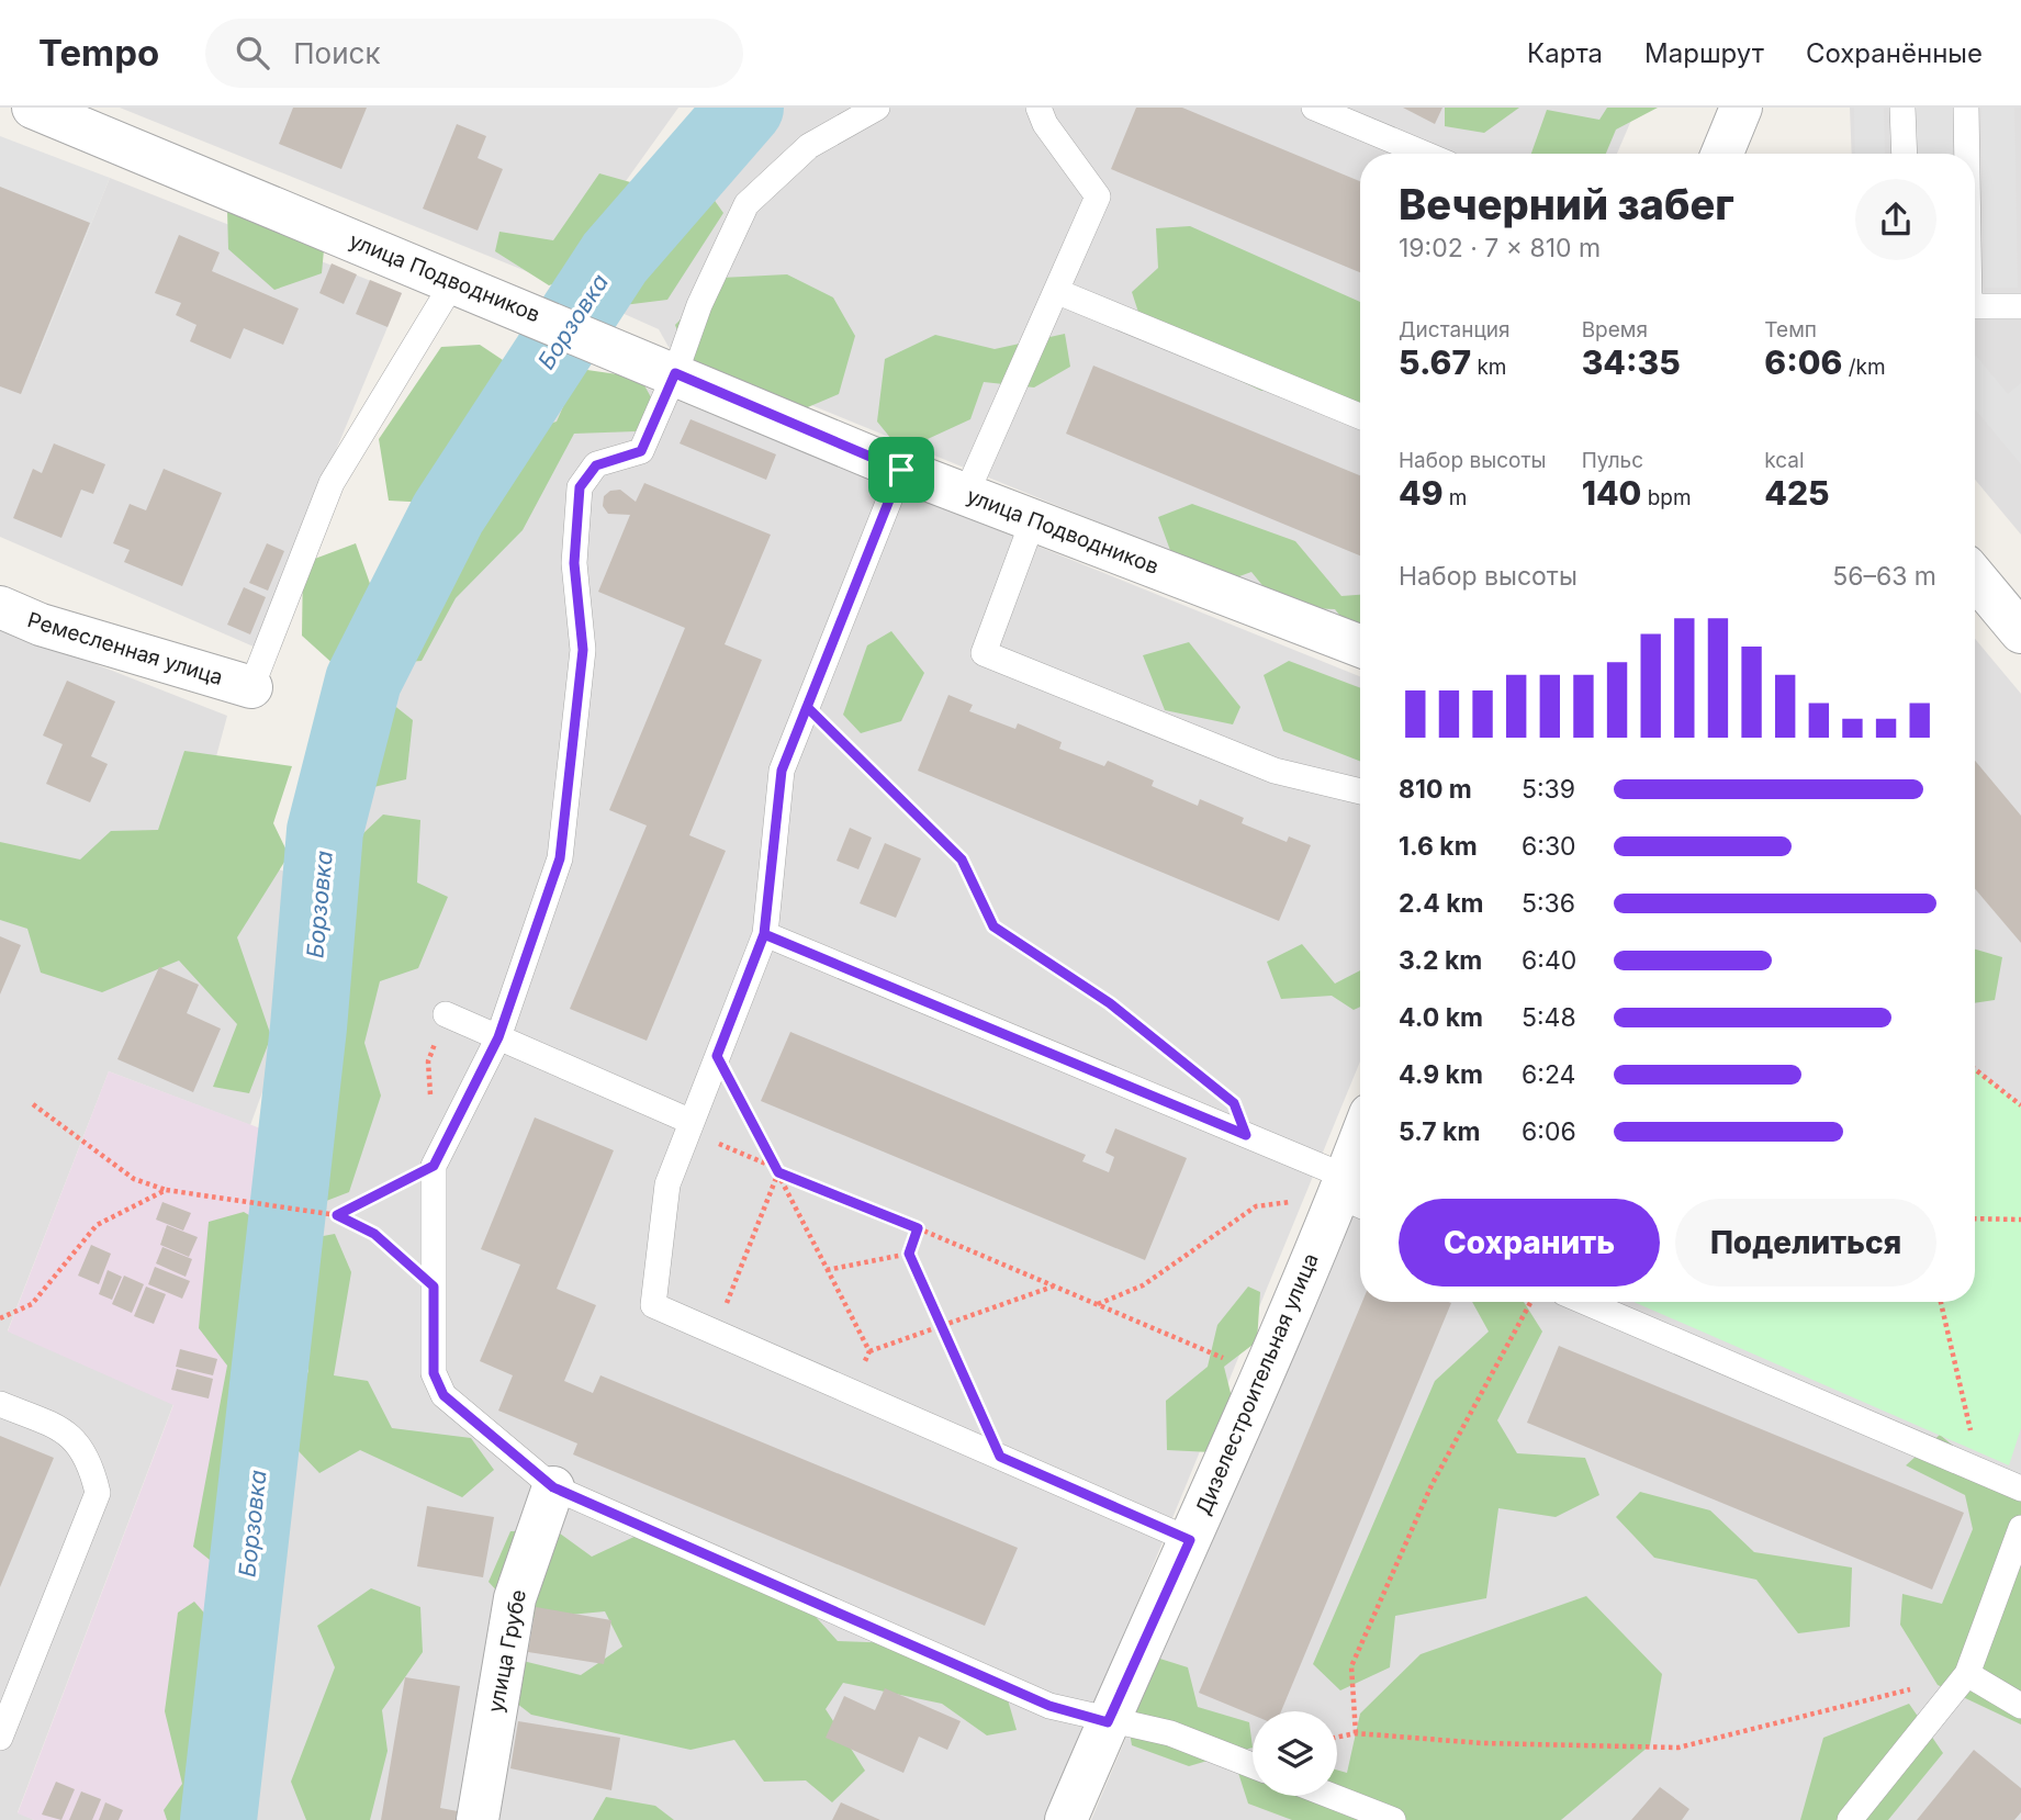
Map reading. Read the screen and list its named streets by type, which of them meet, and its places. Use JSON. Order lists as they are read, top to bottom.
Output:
{
  "streets": {
    "street": [
      "улица Подводников",
      "Ремесленная улица",
      "Дизелестроительная улица",
      "улица Грубе"
    ]
  },
  "water": ["Борзовка"],
  "page": {
    "header": "Tempo",
    "search": "Поиск",
    "nav": ["Карта", "Маршрут", "Сохранённые"],
    "heading": ["Вечерний забег", "19:02 · 7 × 810 m"],
    "stats": [
      ["Дистанция", "5.67 km"],
      ["Время", "34:35"],
      ["Темп", "6:06 /km"],
      ["Набор высоты", "49 m"],
      ["Пульс", "140 bpm"],
      ["kcal", "425"]
    ],
    "chart": ["Набор высоты", "56–63 m"],
    "list": [
      {
        "name": "810 m",
        "note": "5:39"
      },
      {
        "name": "1.6 km",
        "note": "6:30"
      },
      {
        "name": "2.4 km",
        "note": "5:36"
      },
      {
        "name": "3.2 km",
        "note": "6:40"
      },
      {
        "name": "4.0 km",
        "note": "5:48"
      },
      {
        "name": "4.9 km",
        "note": "6:24"
      },
      {
        "name": "5.7 km",
        "note": "6:06"
      }
    ],
    "buttons": ["Сохранить", "Поделиться"]
  }
}
